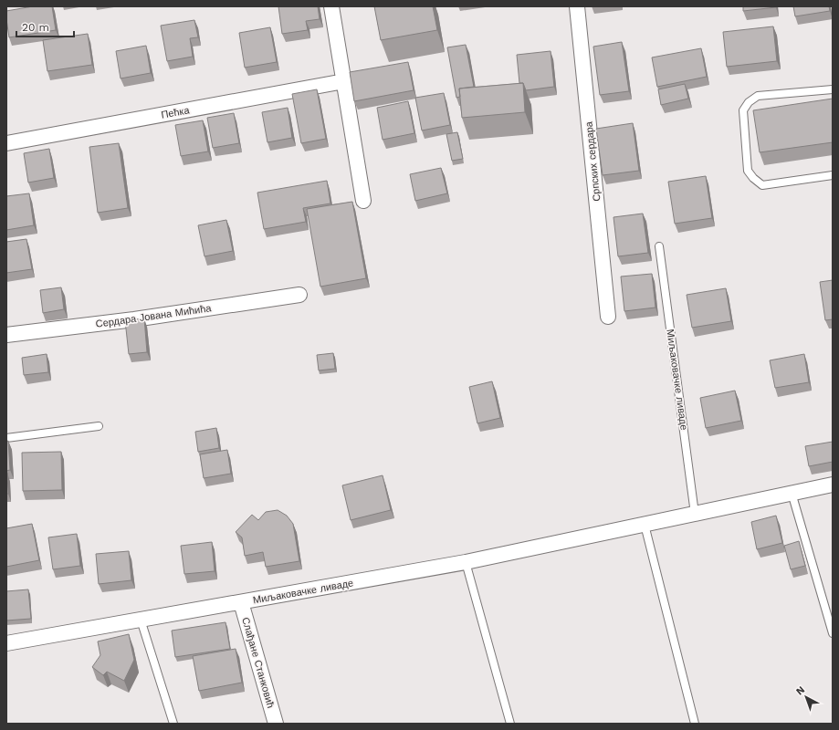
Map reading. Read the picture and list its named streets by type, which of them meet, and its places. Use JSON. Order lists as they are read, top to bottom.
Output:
{
  "streets": {
    "street": [
      "Пећка",
      "Српских сердара",
      "Сердара Јована Мићића",
      "Миљаковачке ливаде",
      "Слађане Станковић"
    ]
  },
  "crossings": [
    ["Миљаковачке ливаде", "Слађане Станковић"]
  ],
  "scale_bar": "20 m",
  "north": "top left"
}
